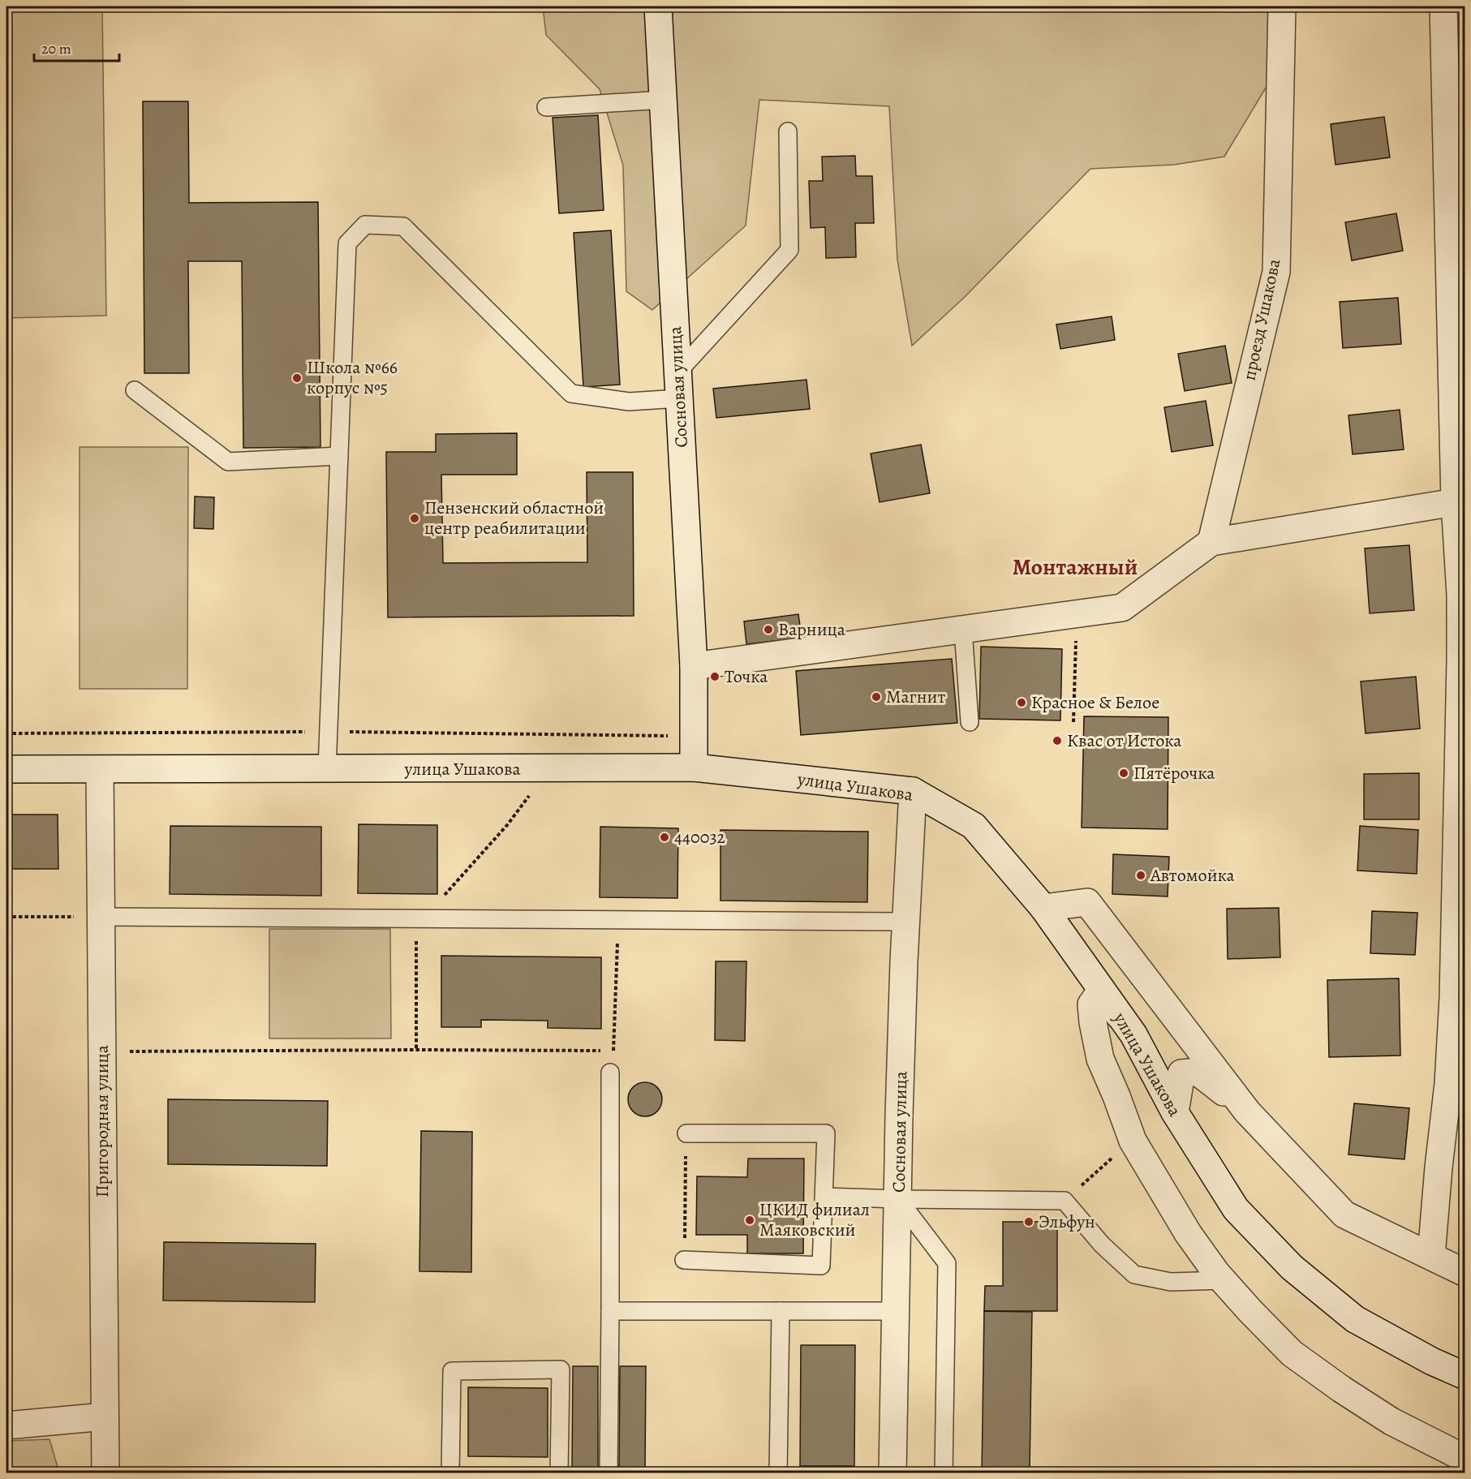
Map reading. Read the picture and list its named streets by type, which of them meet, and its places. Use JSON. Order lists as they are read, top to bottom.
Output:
{
  "streets": {
    "street": [
      "проезд Ушакова",
      "Сосновая улица",
      "улица Ушакова",
      "Пригородная улица"
    ]
  },
  "crossings": [
    ["Сосновая улица", "улица Ушакова"],
    ["улица Ушакова", "Пригородная улица"]
  ],
  "districts": ["Монтажный"],
  "places": [
    "Школа №66 корпус №5",
    "Пензенский областной центр реабилитации",
    "Варница",
    "Точка",
    "Магнит",
    "Красное & Белое",
    "Квас от Истока",
    "Пятёрочка",
    "440032",
    "Автомойка",
    "ЦКИД филиал Маяковский",
    "Эльфун"
  ],
  "scale_bar": "20 m"
}
